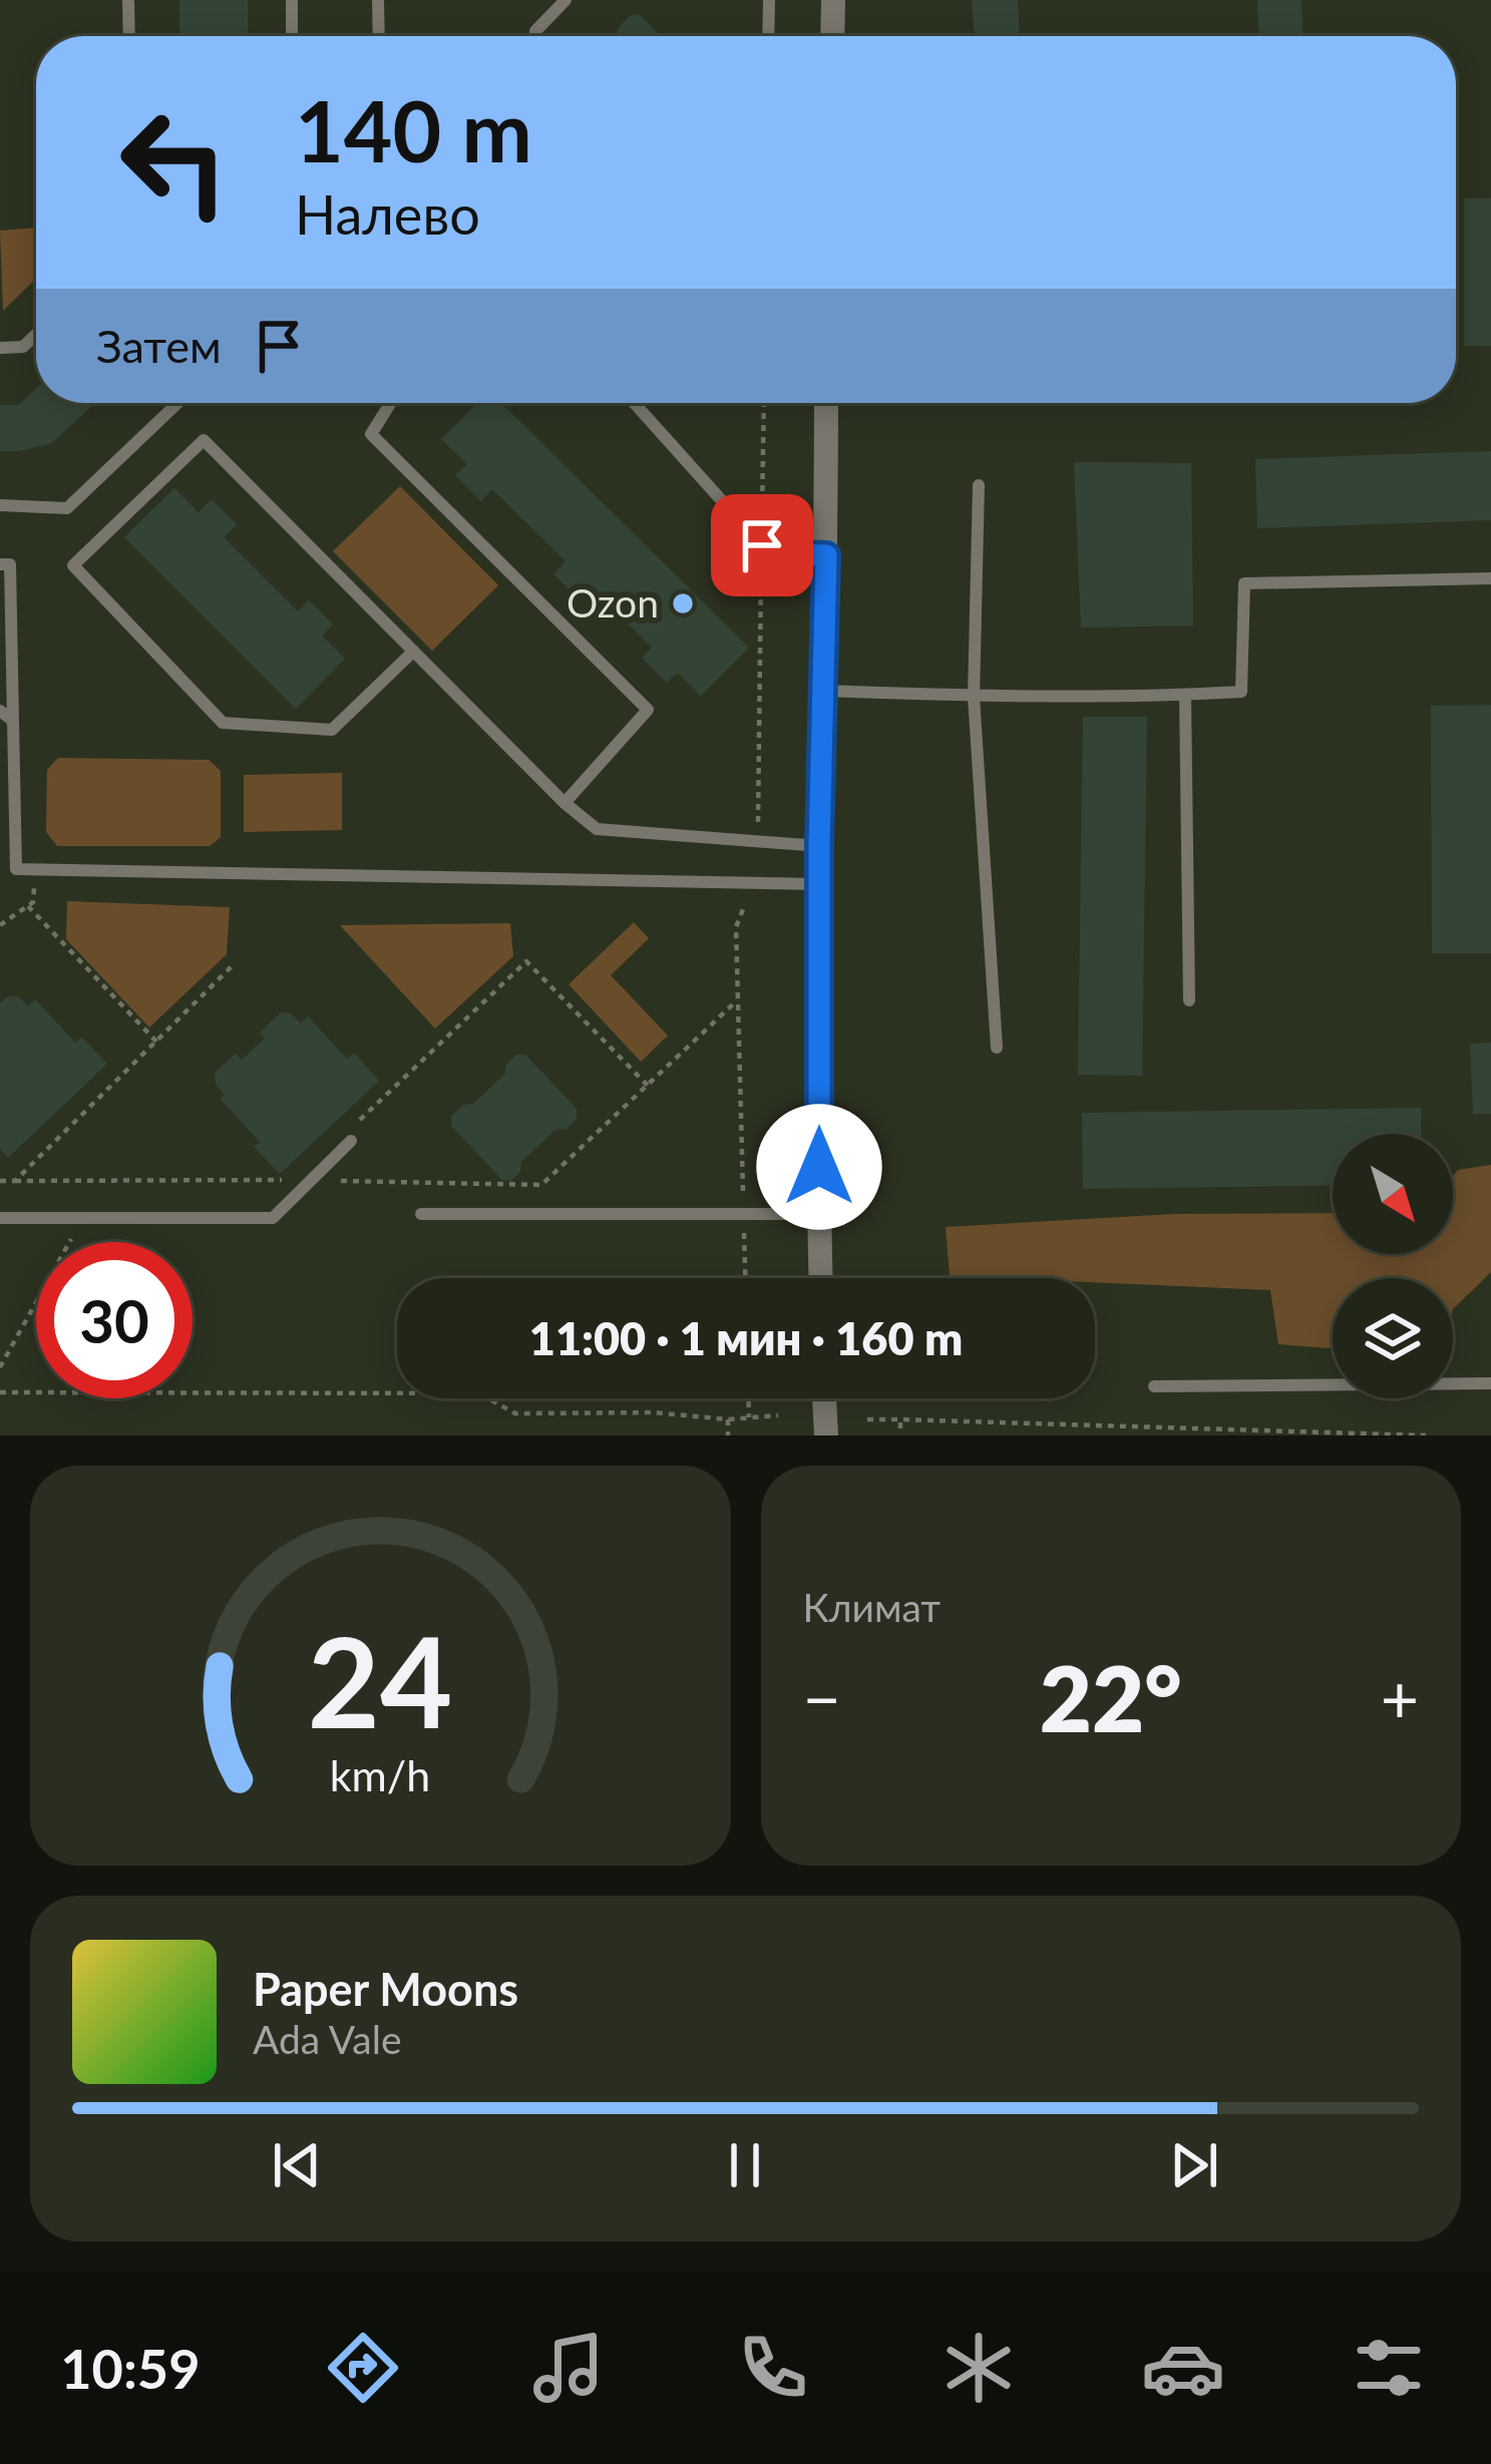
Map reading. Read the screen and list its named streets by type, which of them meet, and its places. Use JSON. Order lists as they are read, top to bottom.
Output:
{
  "places": ["Ozon"],
  "north": "bottom right",
  "page": {
    "turn": ["140 m", "Налево"],
    "then": "Затем",
    "limit": "30",
    "trip": "11:00 · 1 мин · 160 m",
    "tile": "Климат",
    "heat": ["−", "22°", "+"],
    "song": ["Paper Moons", "Ada Vale"],
    "tabs": "10:59",
    "gauge": ["24", "km/h"]
  }
}
